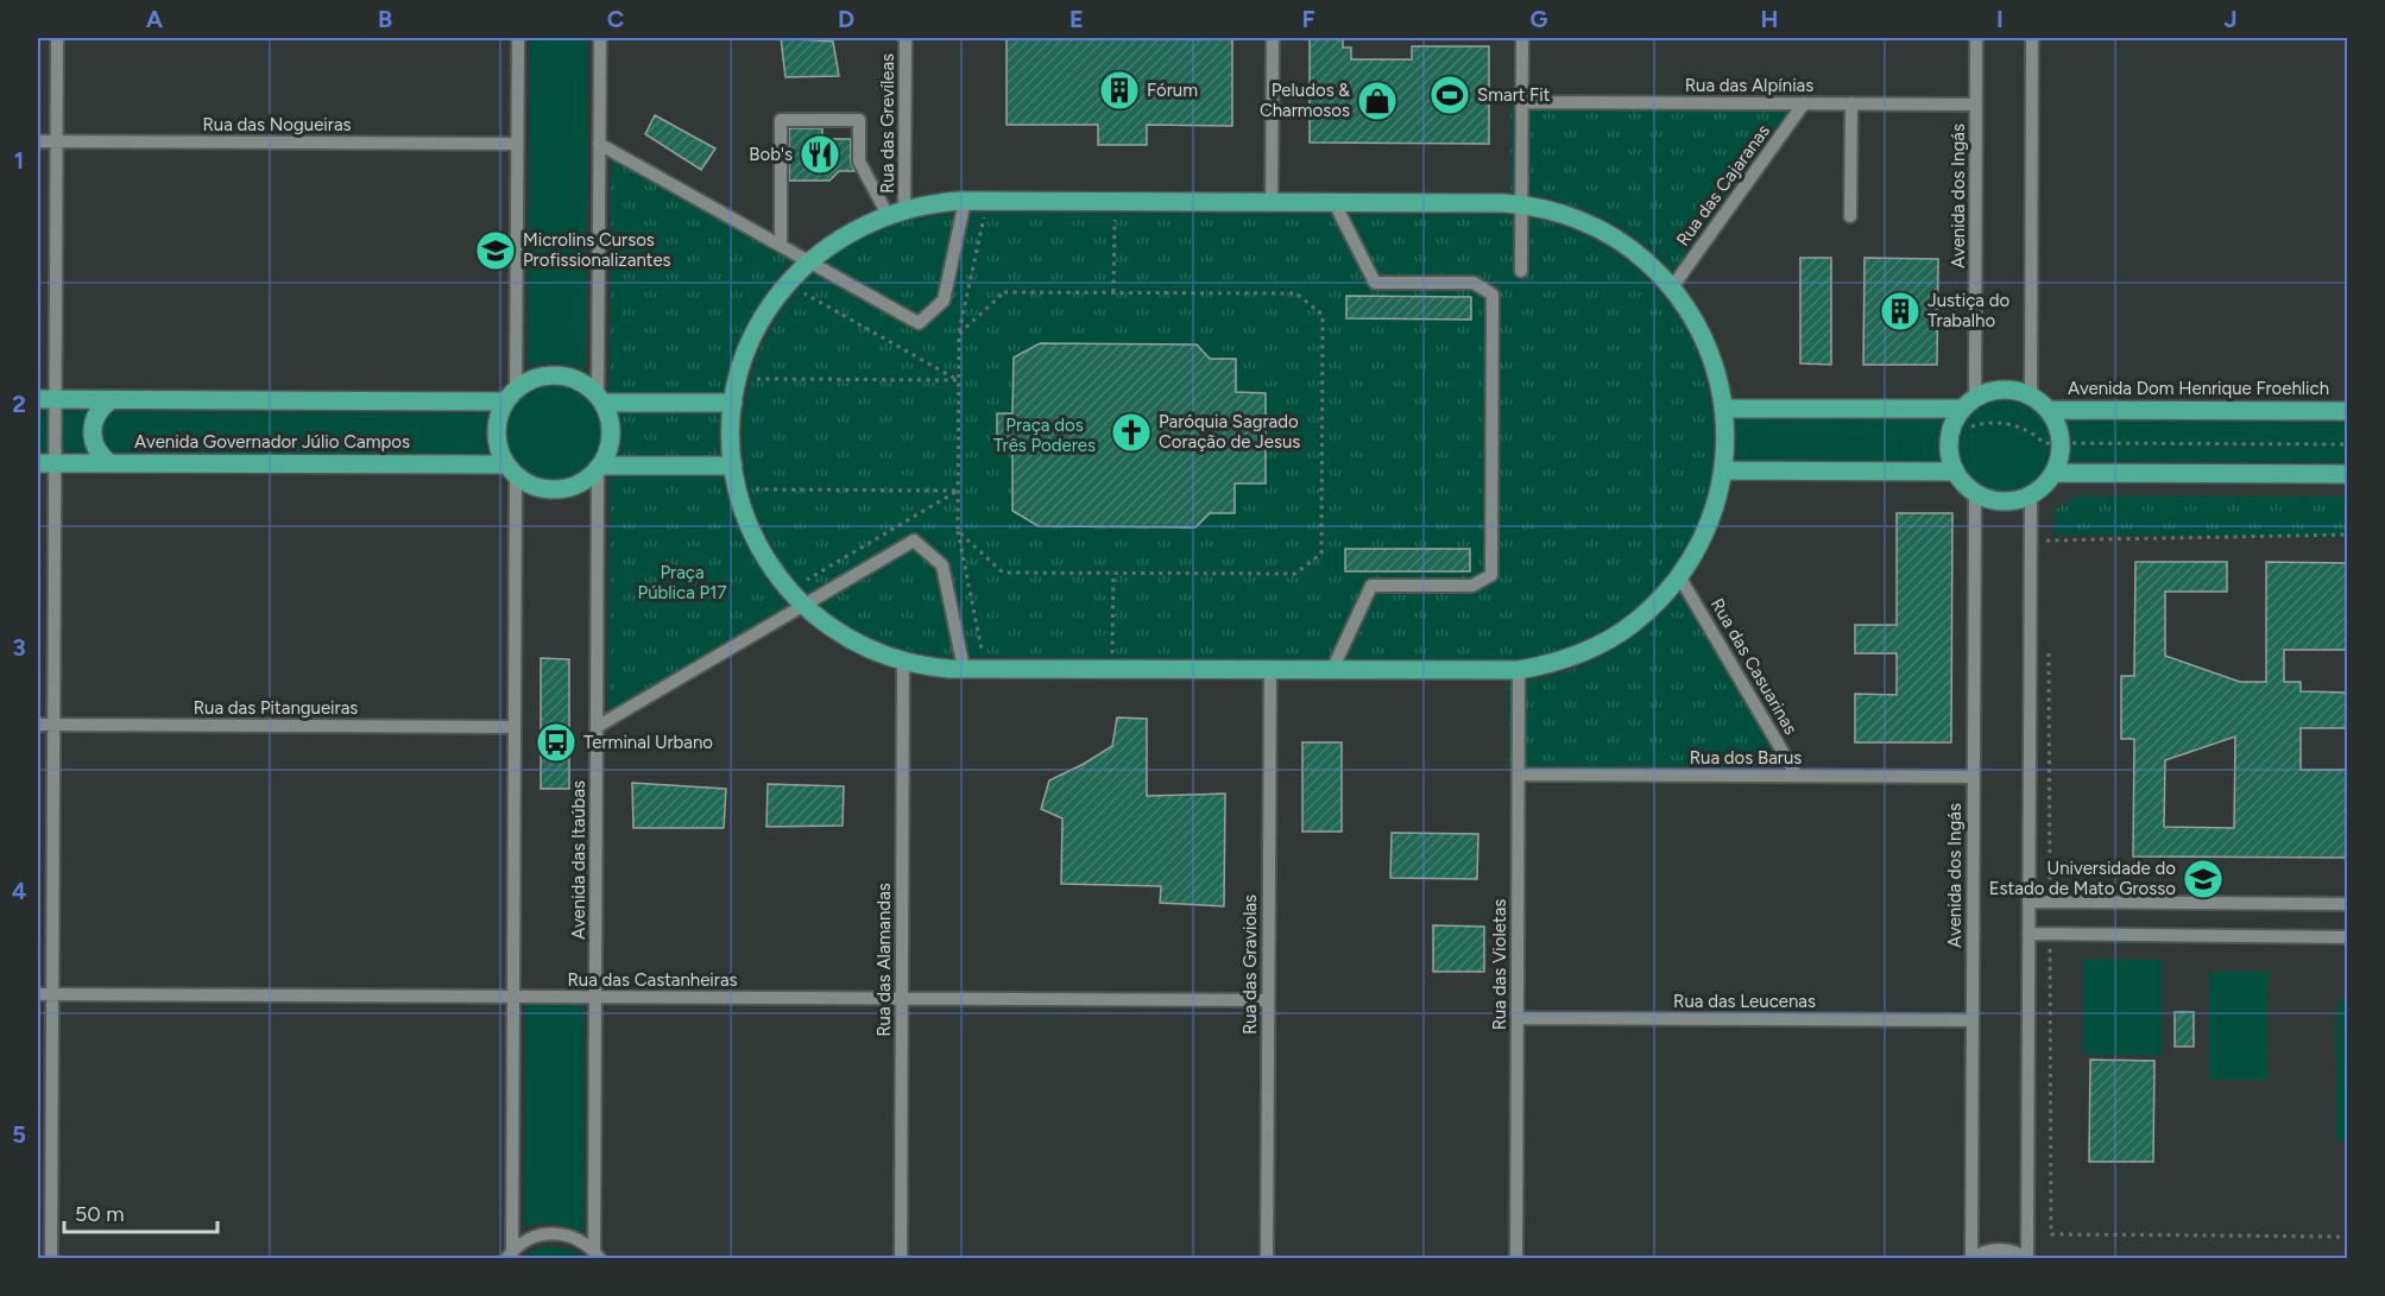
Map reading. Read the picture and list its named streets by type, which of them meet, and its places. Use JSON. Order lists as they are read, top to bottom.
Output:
{
  "streets": {
    "main road": ["Avenida Dom Henrique Froehlich", "Avenida Governador Júlio Campos"],
    "street": [
      "Rua das Alpínias",
      "Rua das Grevíleas",
      "Rua das Nogueiras",
      "Rua das Cajaranas",
      "Avenida dos Ingás",
      "Rua das Casuarinas",
      "Rua das Pitangueiras",
      "Rua dos Barus",
      "Avenida das Itaúbas",
      "Rua das Alamandas",
      "Rua das Graviolas",
      "Rua das Violetas",
      "Rua das Castanheiras",
      "Rua das Leucenas"
    ]
  },
  "crossings": [
    ["Rua das Alpínias", "Rua das Cajaranas"],
    ["Rua das Alpínias", "Avenida dos Ingás"],
    ["Avenida dos Ingás", "Avenida Dom Henrique Froehlich"],
    ["Avenida dos Ingás", "Rua dos Barus"],
    ["Avenida dos Ingás", "Rua das Leucenas"],
    ["Avenida Governador Júlio Campos", "Avenida das Itaúbas"],
    ["Rua das Casuarinas", "Rua dos Barus"],
    ["Rua dos Barus", "Rua das Violetas"],
    ["Avenida das Itaúbas", "Rua das Castanheiras"],
    ["Rua das Alamandas", "Rua das Castanheiras"],
    ["Rua das Graviolas", "Rua das Castanheiras"],
    ["Rua das Violetas", "Rua das Leucenas"]
  ],
  "parks": ["Praça dos Três Poderes", "Praça Pública P17"],
  "places": {
    "building": ["Fórum", "Justiça do Trabalho"],
    "sports": ["Smart Fit"],
    "shop": ["Peludos & Charmosos"],
    "restaurant": ["Bob's"],
    "school or university": ["Microlins Cursos Profissionalizantes", "Universidade do Estado de Mato Grosso"],
    "church": ["Paróquia Sagrado Coração de Jesus"],
    "bus stop": ["Terminal Urbano"]
  },
  "scale_bar": "50 m",
  "grid": {
    "columns": [
      "A",
      "B",
      "C",
      "D",
      "E",
      "F",
      "G",
      "H",
      "I",
      "J"
    ],
    "rows": [
      "1",
      "2",
      "3",
      "4",
      "5"
    ]
  }
}
